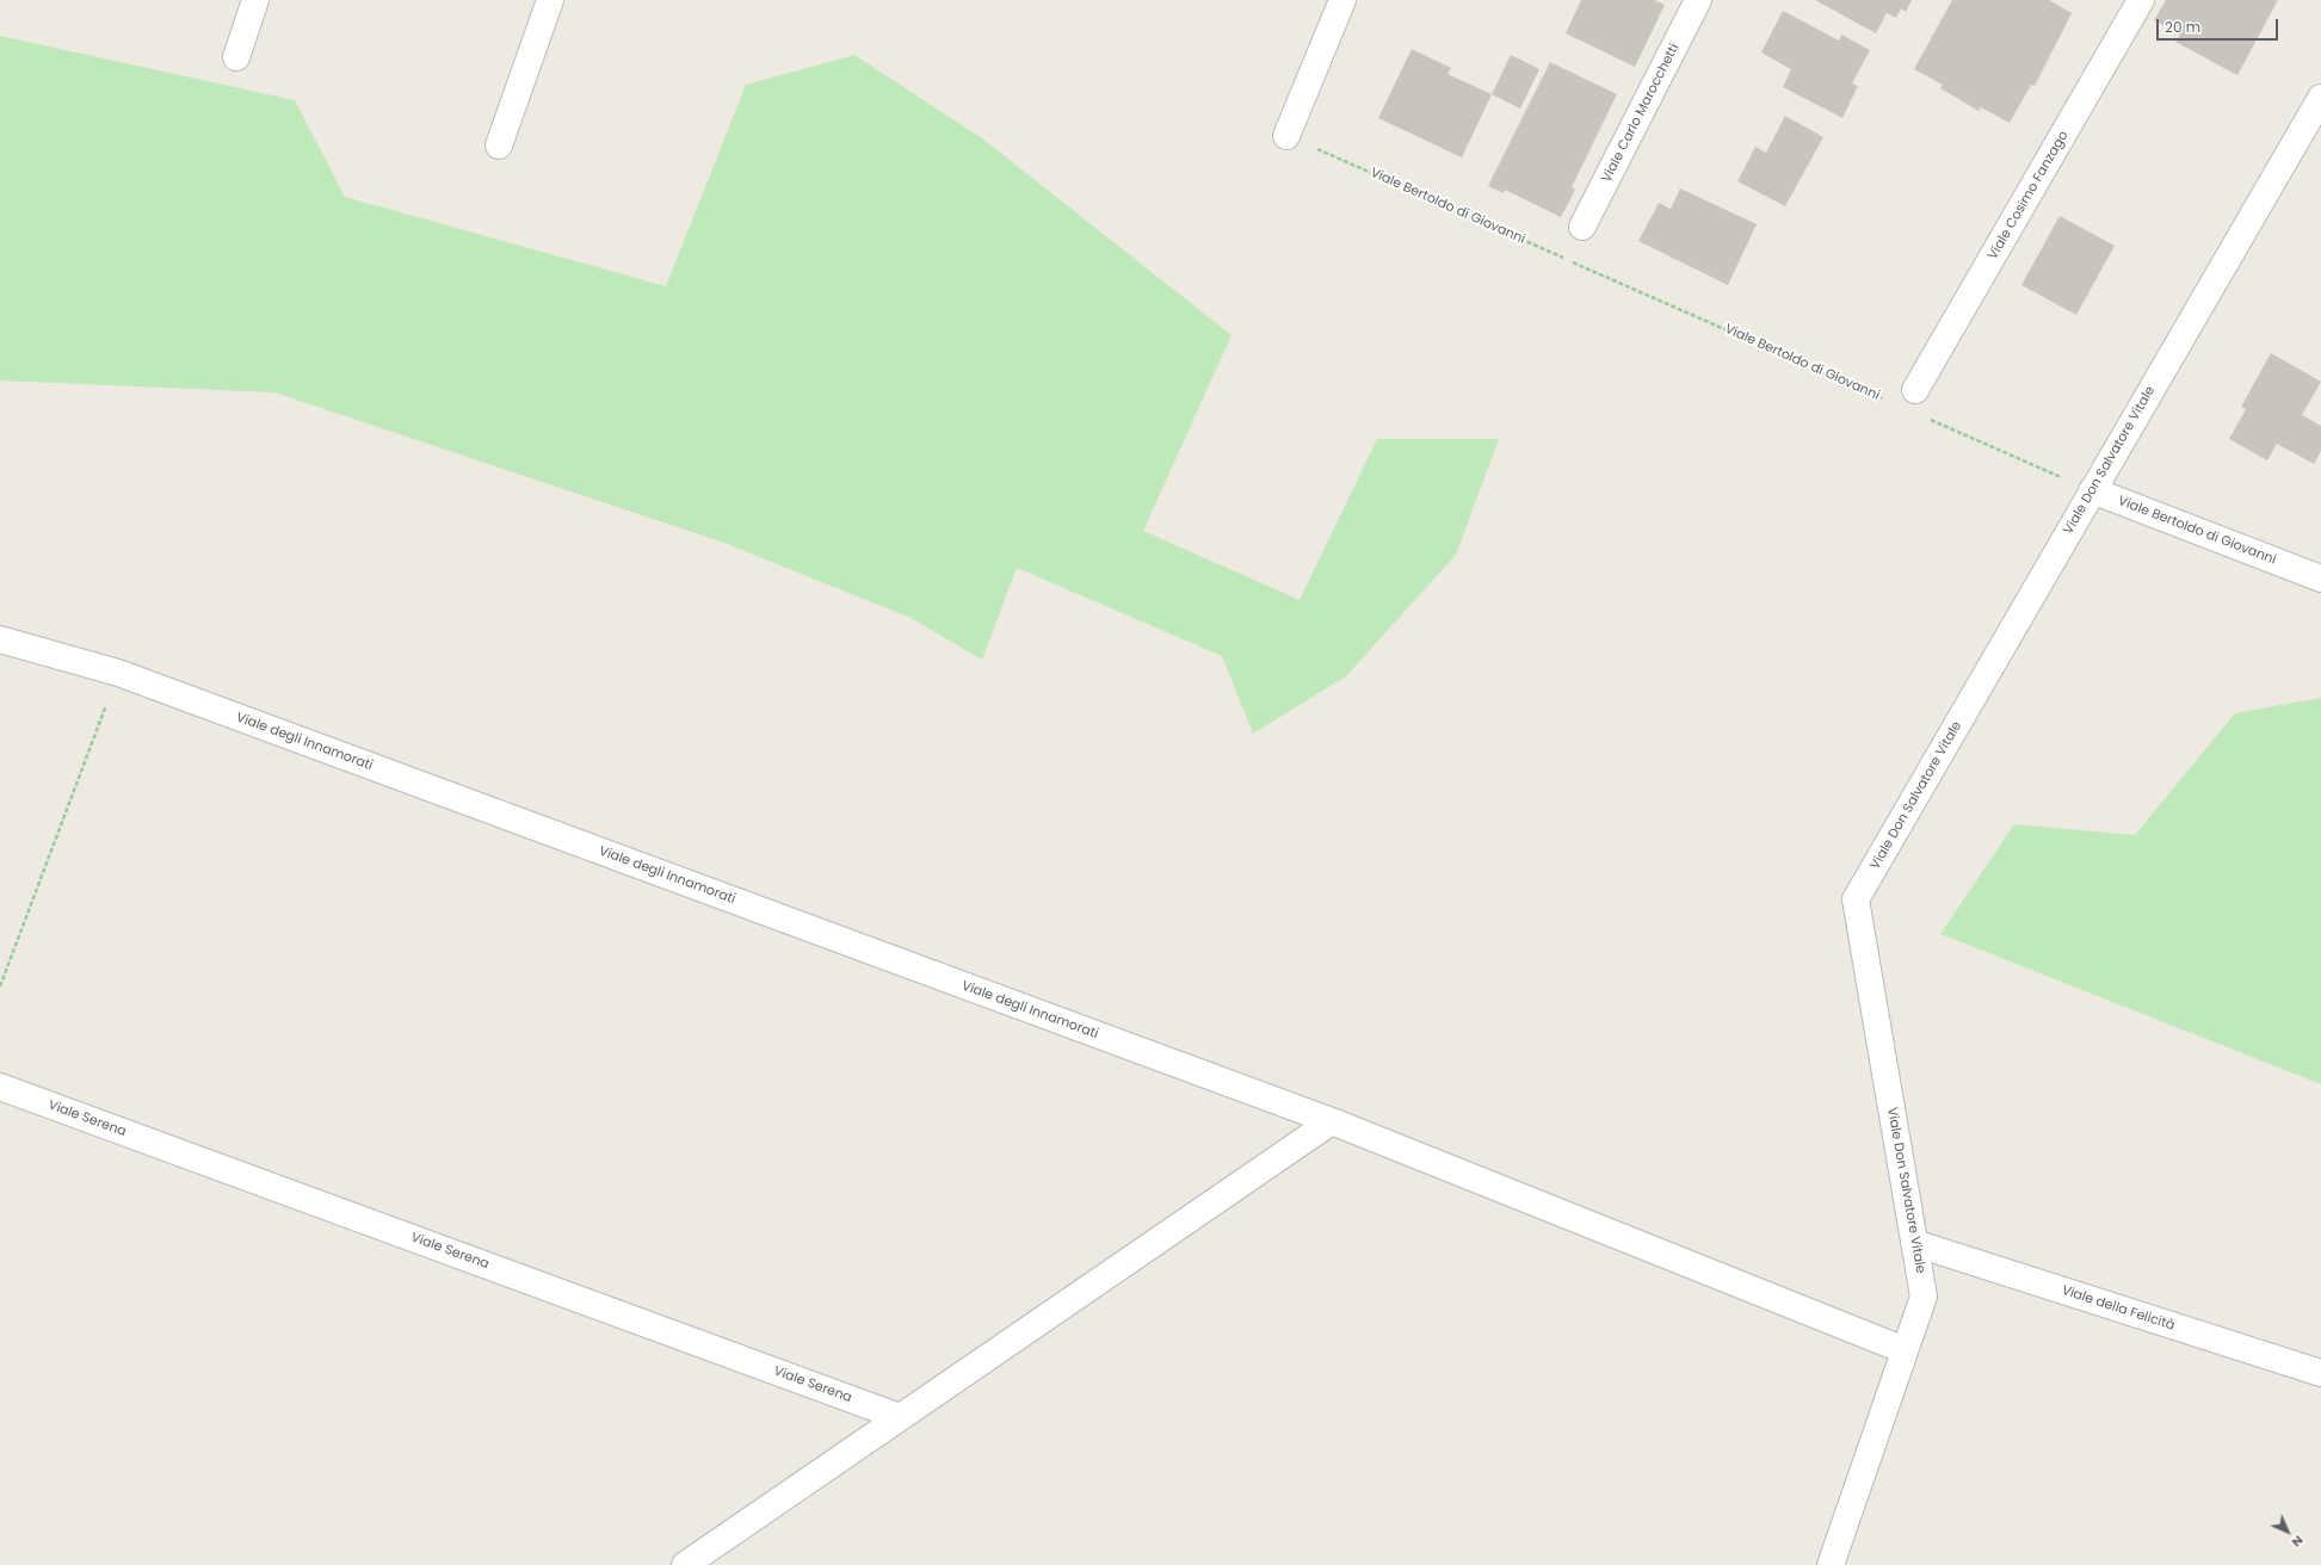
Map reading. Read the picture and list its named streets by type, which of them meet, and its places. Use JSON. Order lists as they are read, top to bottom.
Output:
{
  "streets": {
    "street": [
      "Viale Carlo Marocchetti",
      "Viale Cosimo Fanzago",
      "Viale Bertoldo di Giovanni",
      "Viale Don Salvatore Vitale",
      "Viale degli Innamorati",
      "Viale Serena",
      "Viale della Felicità"
    ]
  },
  "crossings": [
    ["Viale Bertoldo di Giovanni", "Viale Don Salvatore Vitale"],
    ["Viale Don Salvatore Vitale", "Viale degli Innamorati"],
    ["Viale Don Salvatore Vitale", "Viale della Felicità"]
  ],
  "scale_bar": "20 m",
  "north": "bottom right"
}
